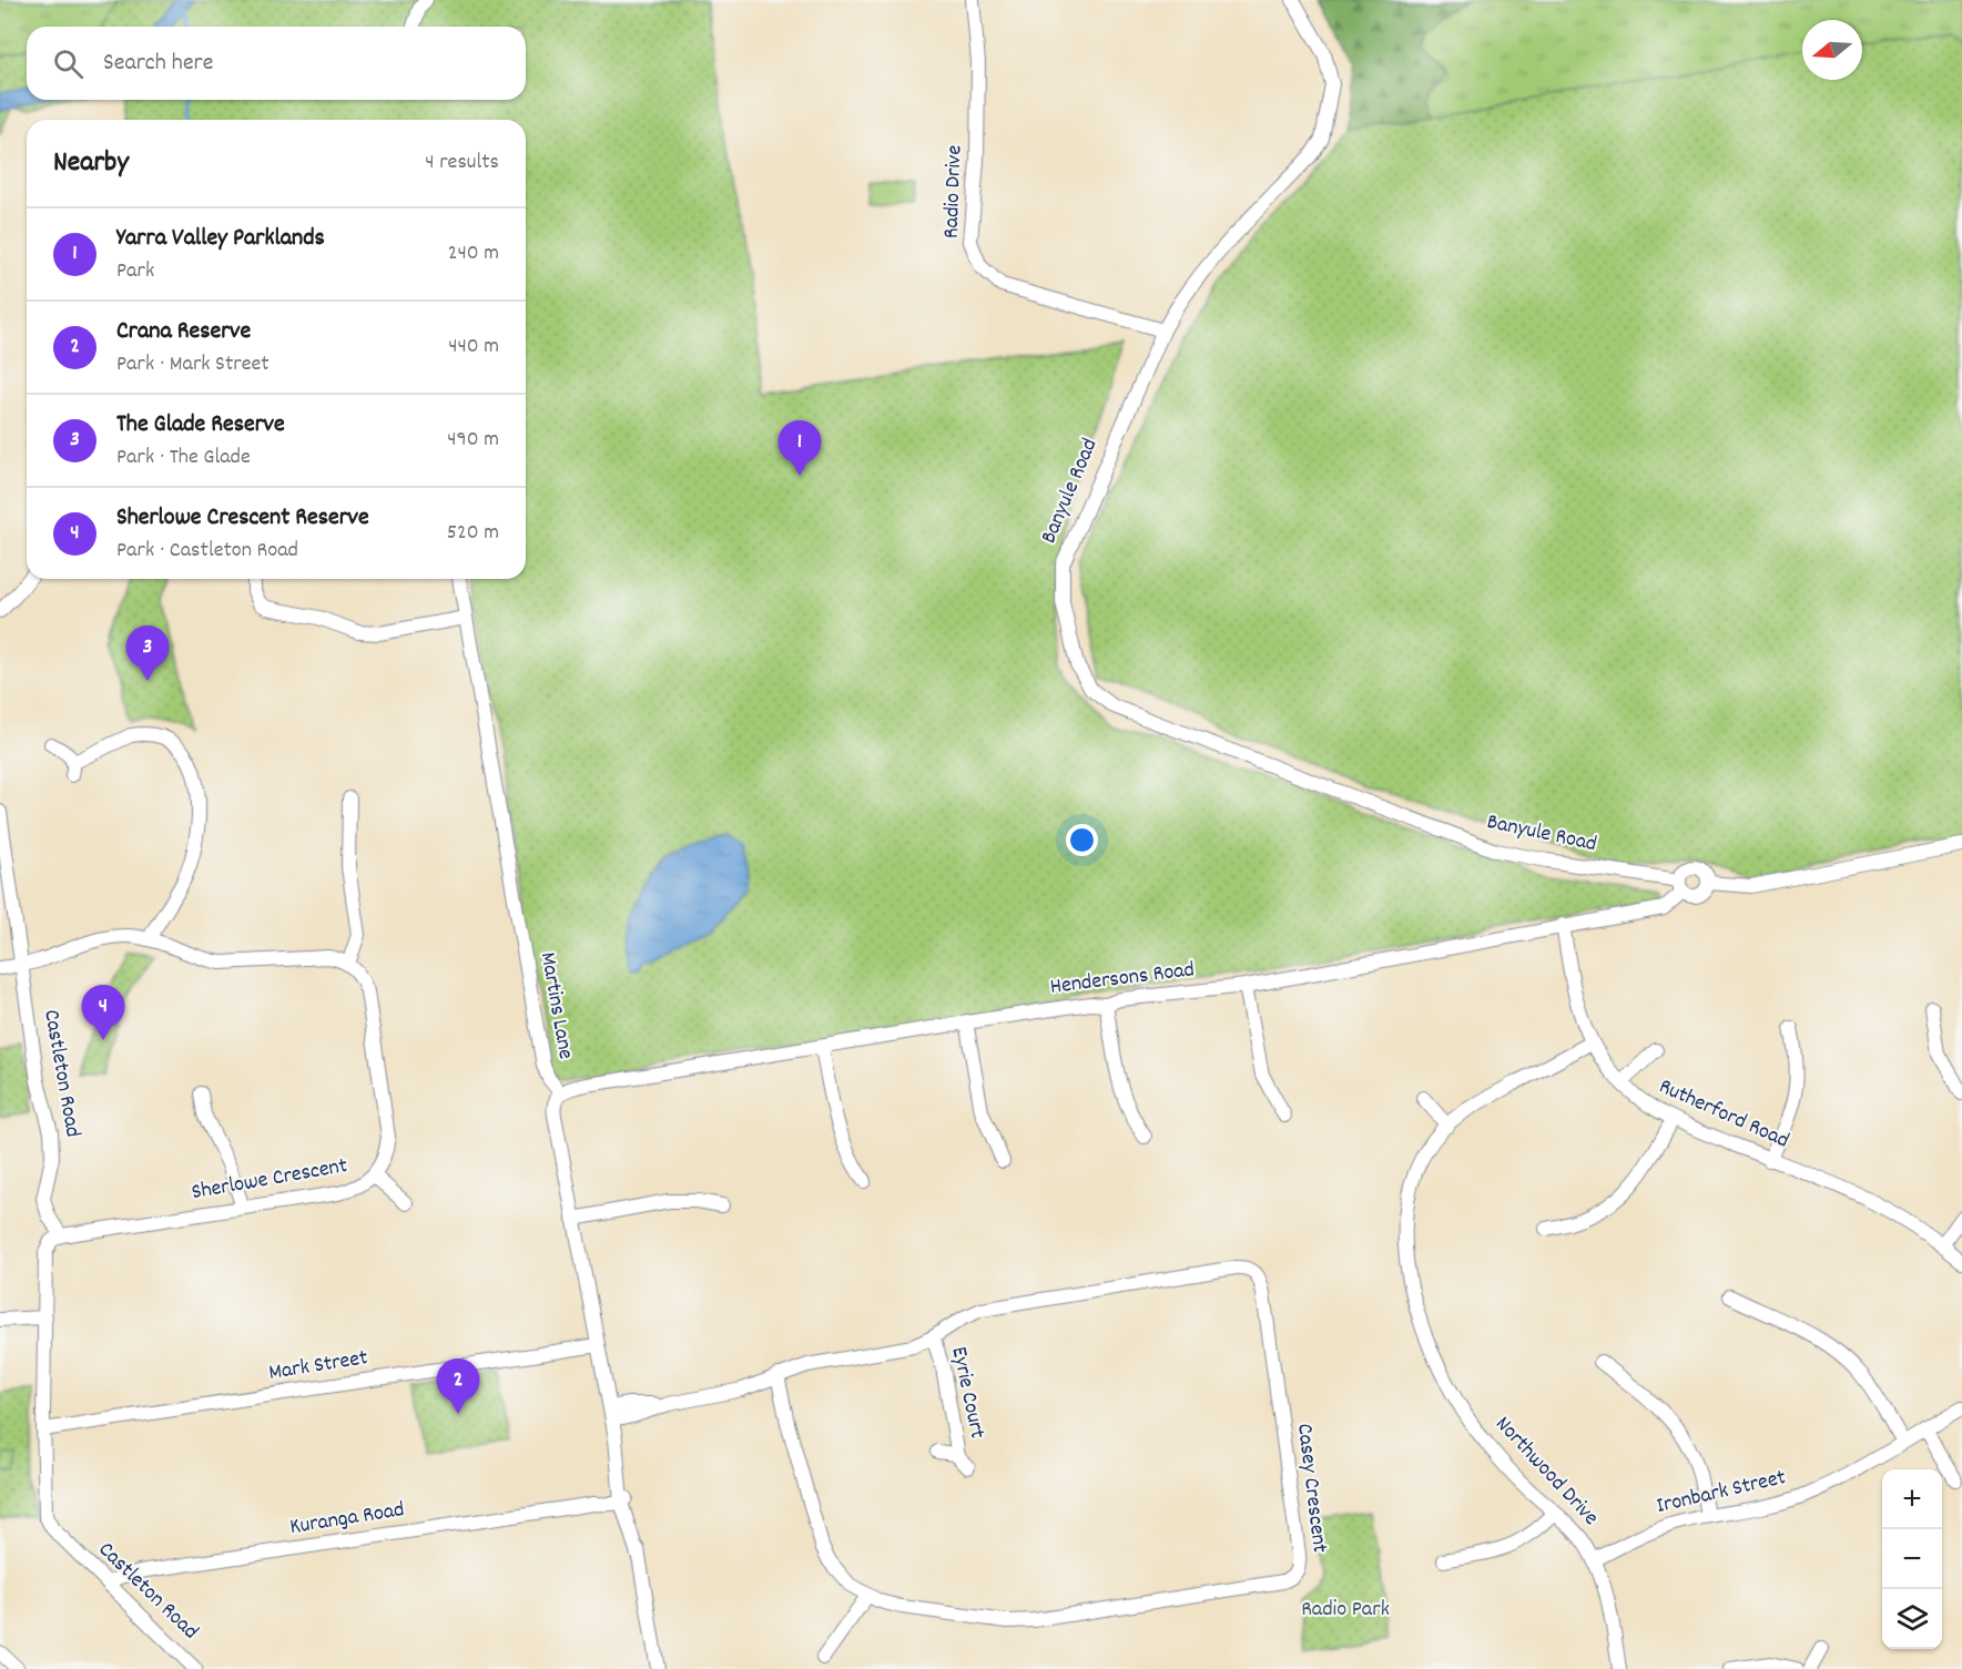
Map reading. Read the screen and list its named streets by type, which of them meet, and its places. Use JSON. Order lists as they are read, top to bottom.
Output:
{
  "streets": {
    "street": [
      "Radio Drive",
      "Banyule Road",
      "Hendersons Road",
      "Martins Lane",
      "Castleton Road",
      "Rutherford Road",
      "Sherlowe Crescent",
      "Mark Street",
      "Eyrie Court",
      "Northwood Drive",
      "Casey Crescent",
      "Ironbark Street",
      "Kuranga Road"
    ]
  },
  "crossings": [
    ["Radio Drive", "Banyule Road"],
    ["Banyule Road", "Hendersons Road"],
    ["Hendersons Road", "Martins Lane"],
    ["Hendersons Road", "Rutherford Road"],
    ["Castleton Road", "Sherlowe Crescent"],
    ["Castleton Road", "Mark Street"],
    ["Castleton Road", "Kuranga Road"],
    ["Rutherford Road", "Northwood Drive"],
    ["Eyrie Court", "Casey Crescent"],
    ["Northwood Drive", "Ironbark Street"]
  ],
  "parks": ["Radio Park"],
  "north": "left",
  "page": {
    "search": "Search here",
    "heading": ["Nearby", "4 results"],
    "list": [
      {
        "mark": "1",
        "name": "Yarra Valley Parklands",
        "note": "Park",
        "value": "240 m"
      },
      {
        "mark": "2",
        "name": "Crana Reserve",
        "note": "Park · Mark Street",
        "value": "440 m"
      },
      {
        "mark": "3",
        "name": "The Glade Reserve",
        "note": "Park · The Glade",
        "value": "490 m"
      },
      {
        "mark": "4",
        "name": "Sherlowe Crescent Reserve",
        "note": "Park · Castleton Road",
        "value": "520 m"
      }
    ],
    "pins": [
      "1",
      "3",
      "4",
      "2"
    ],
    "map_buttons": ["+", "−"]
  }
}
